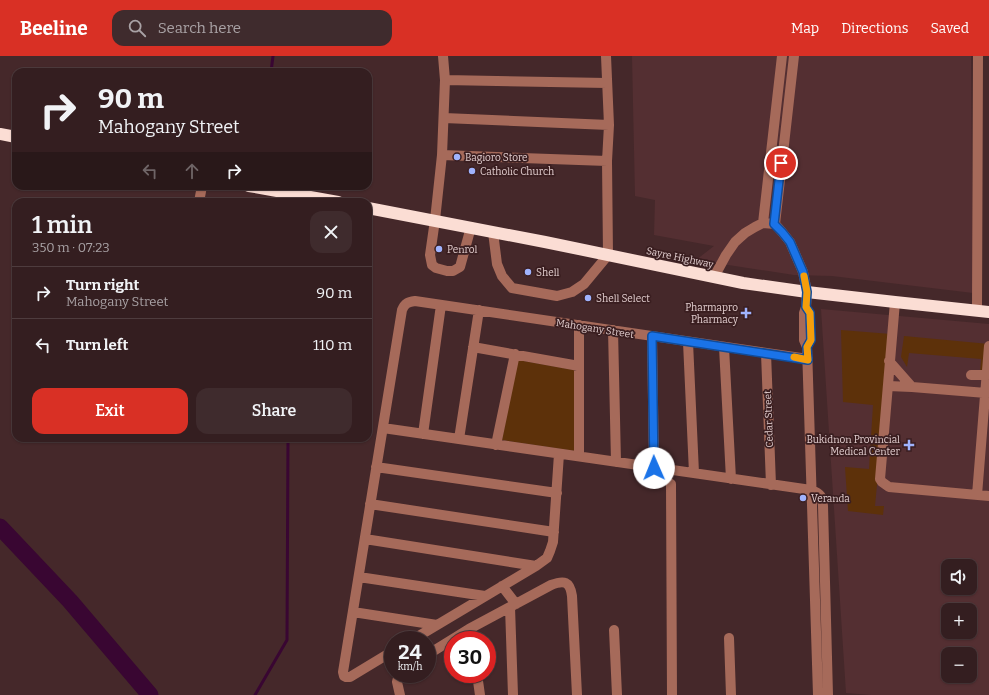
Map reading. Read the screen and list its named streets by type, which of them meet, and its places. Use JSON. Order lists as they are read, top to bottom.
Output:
{
  "streets": {
    "highway": ["Sayre Highway"],
    "street": ["Mahogany Street", "Cedar Street"]
  },
  "crossings": [
    ["Mahogany Street", "Cedar Street"]
  ],
  "places": {
    "other": [
      "Bagioro Store",
      "Catholic Church",
      "Penrol",
      "Shell",
      "Shell Select",
      "Veranda"
    ],
    "health": ["Pharmapro Pharmacy", "Bukidnon Provincial Medical Center"]
  },
  "page": {
    "header": "Beeline",
    "search": "Search here",
    "nav": ["Map", "Directions", "Saved"],
    "turn": ["90 m", "Mahogany Street"],
    "heading": ["1 min", "350 m · 07:23"],
    "list": [
      {
        "name": "Turn right",
        "note": "Mahogany Street",
        "value": "90 m"
      },
      {
        "name": "Turn left",
        "value": "110 m"
      }
    ],
    "buttons": ["Exit", "Share"],
    "map_buttons": ["+", "−"],
    "speed": "24 km/h",
    "limit": "30"
  }
}
